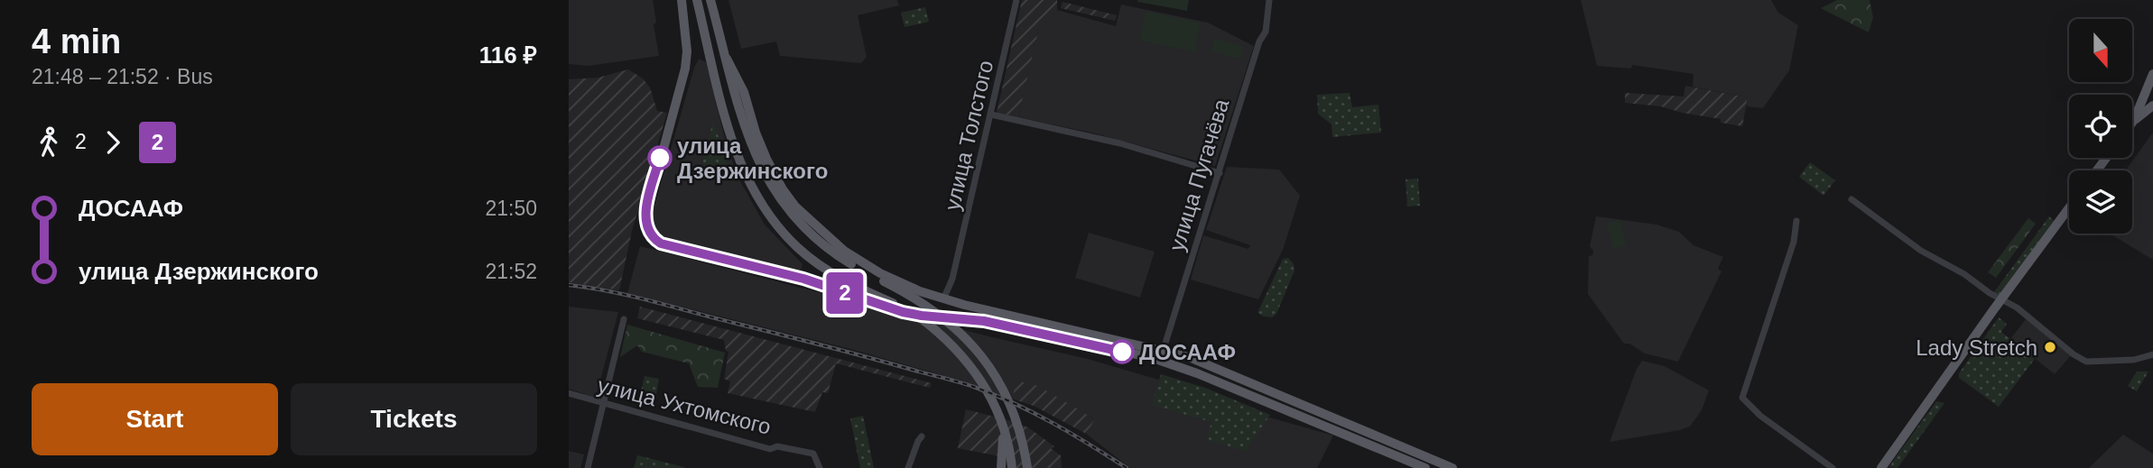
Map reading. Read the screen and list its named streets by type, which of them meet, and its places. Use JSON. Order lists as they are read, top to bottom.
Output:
{
  "streets": {
    "street": ["улица Толстого", "улица Пугачёва", "улица Ухтомского"]
  },
  "places": ["улица Дзержинского", "Lady Stretch", "ДОСААФ"],
  "lines": ["bus line 2"],
  "north": "bottom",
  "page": {
    "heading": ["4 min", "21:48 – 21:52 · Bus", "116 ₽"],
    "on_map": "2",
    "legs": ["2", "2"],
    "list": [
      {
        "name": "ДОСААФ",
        "value": "21:50"
      },
      {
        "name": "улица Дзержинского",
        "value": "21:52"
      }
    ],
    "buttons": ["Start", "Tickets"]
  }
}
